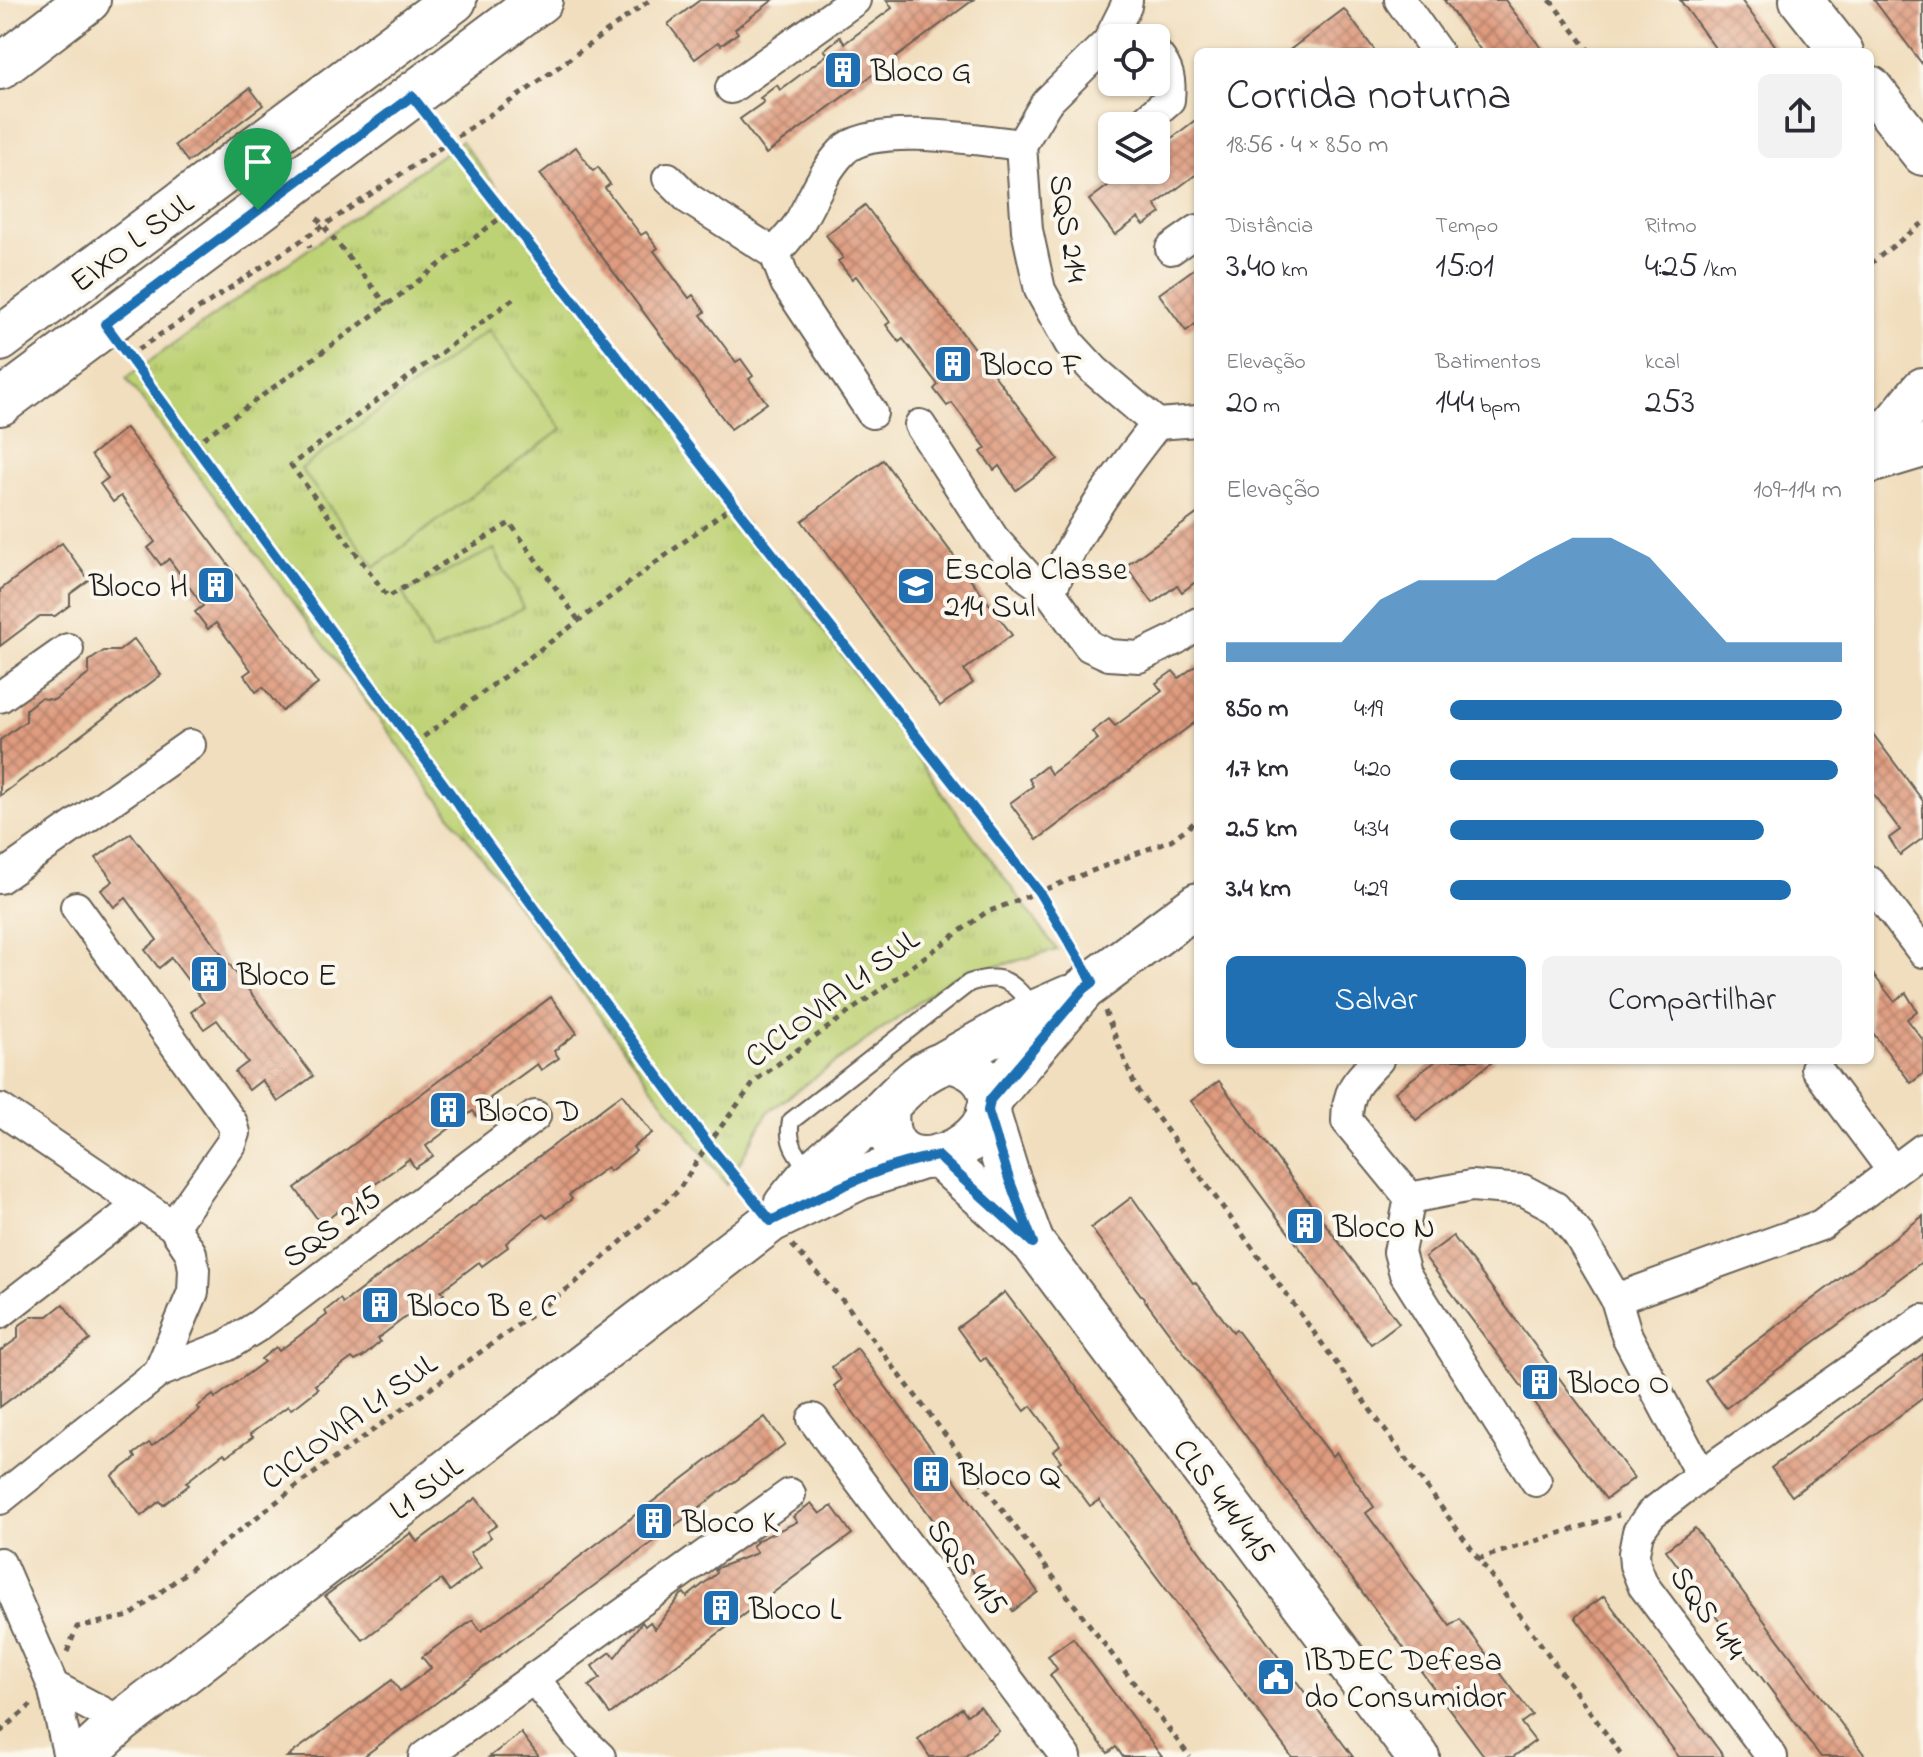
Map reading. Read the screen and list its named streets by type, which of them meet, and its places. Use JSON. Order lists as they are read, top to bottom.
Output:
{
  "streets": {
    "main road": ["EIXO L SUL"],
    "street": [
      "SQS 214",
      "SQS 215",
      "L1 SUL",
      "CLS 414/415",
      "SQS 415",
      "SQS 414"
    ],
    "path": ["CICLOVIA L1 SUL"]
  },
  "crossings": [
    ["L1 SUL", "CLS 414/415"]
  ],
  "places": {
    "building": [
      "Bloco G",
      "Bloco F",
      "Bloco H",
      "Bloco E",
      "Bloco D",
      "Bloco N",
      "Bloco B e C",
      "Bloco O",
      "Bloco Q",
      "Bloco K",
      "Bloco L"
    ],
    "school or university": ["Escola Classe 214 Sul"],
    "public building": ["IBDEC Defesa do Consumidor"]
  },
  "page": {
    "heading": ["Corrida noturna", "18:56 · 4 × 850 m"],
    "stats": [
      ["Distância", "3.40 km"],
      ["Tempo", "15:01"],
      ["Ritmo", "4:25 /km"],
      ["Elevação", "20 m"],
      ["Batimentos", "144 bpm"],
      ["kcal", "253"]
    ],
    "chart": ["Elevação", "109–114 m"],
    "list": [
      {
        "name": "850 m",
        "note": "4:19"
      },
      {
        "name": "1.7 km",
        "note": "4:20"
      },
      {
        "name": "2.5 km",
        "note": "4:34"
      },
      {
        "name": "3.4 km",
        "note": "4:29"
      }
    ],
    "buttons": ["Salvar", "Compartilhar"]
  }
}
